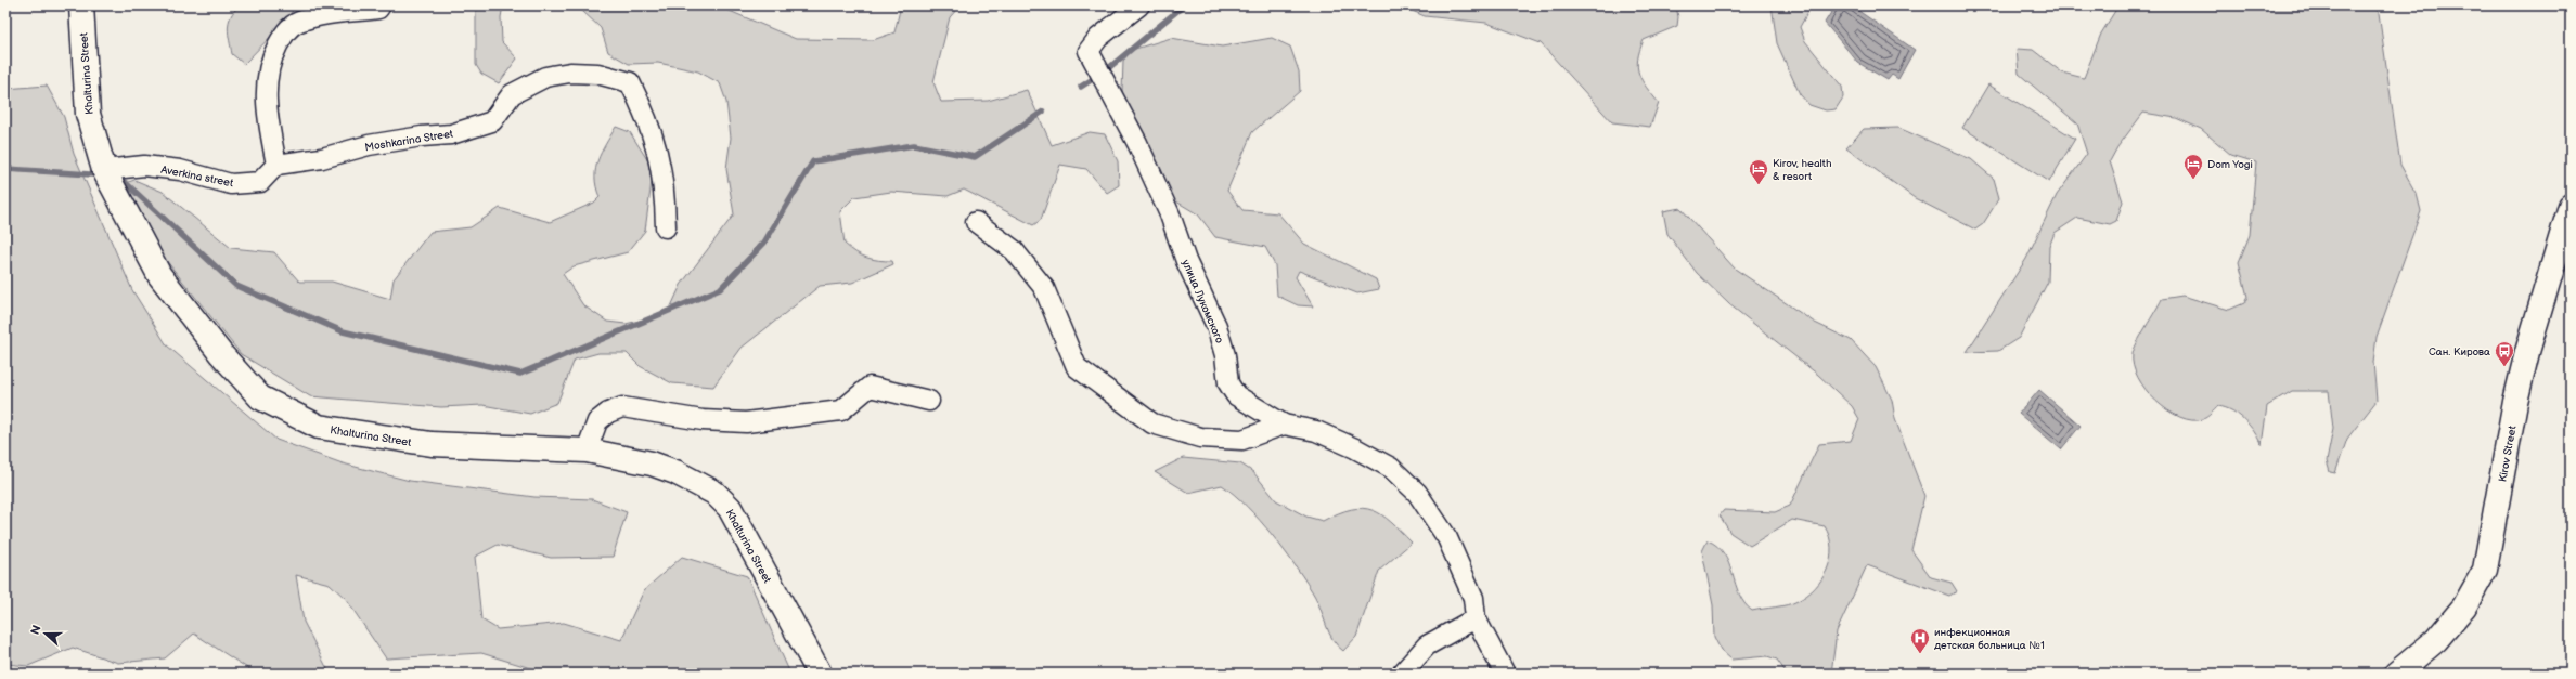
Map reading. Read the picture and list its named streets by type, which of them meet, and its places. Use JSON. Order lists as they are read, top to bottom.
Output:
{
  "streets": {
    "street": [
      "Khalturina Street",
      "Moshkarina Street",
      "Averkina street",
      "улица Лукомского",
      "Kirov Street"
    ]
  },
  "crossings": [
    ["Khalturina Street", "Averkina street"],
    ["Moshkarina Street", "Averkina street"]
  ],
  "places": {
    "hotel": ["Dom Yogi", "Kirov, health & resort"],
    "bus stop": ["Сан. Кирова"],
    "hospital": ["инфекционная детская больница №1"]
  },
  "north": "left"
}
